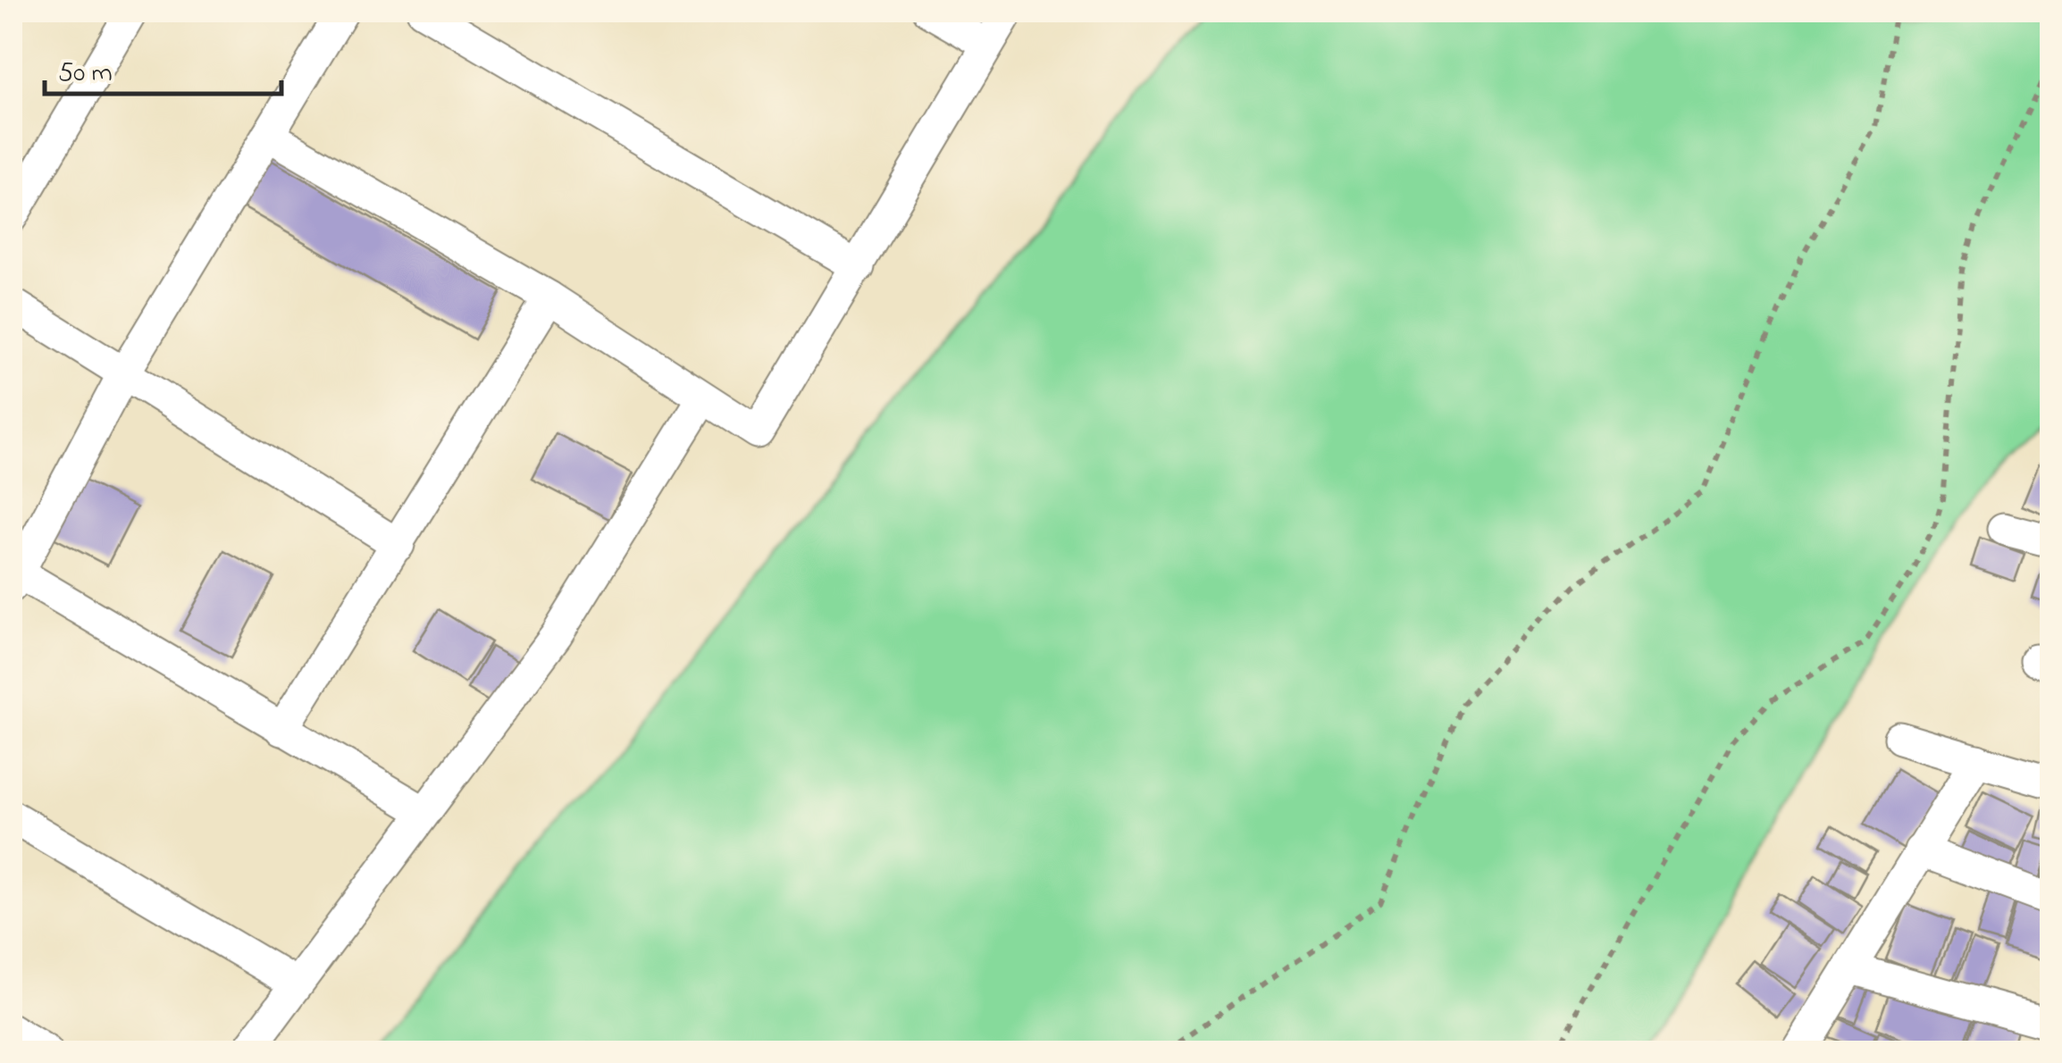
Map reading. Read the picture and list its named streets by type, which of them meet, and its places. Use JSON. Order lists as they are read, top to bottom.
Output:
{
  "scale_bar": "50 m"
}
